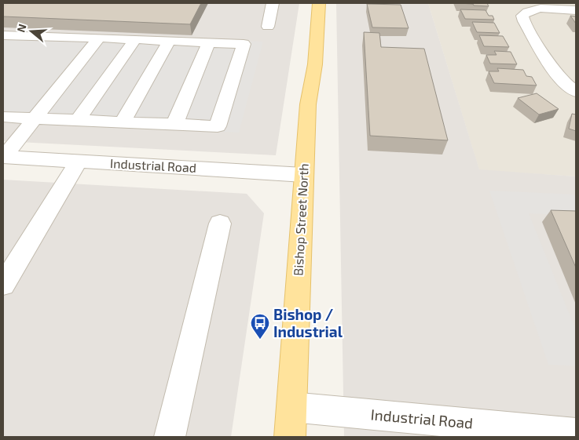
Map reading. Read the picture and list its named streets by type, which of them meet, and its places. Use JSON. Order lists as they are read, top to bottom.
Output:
{
  "streets": {
    "main road": ["Bishop Street North"],
    "street": ["Industrial Road"]
  },
  "crossings": [
    ["Industrial Road", "Bishop Street North"]
  ],
  "places": {
    "bus stop": ["Bishop / Industrial"]
  },
  "north": "left"
}
